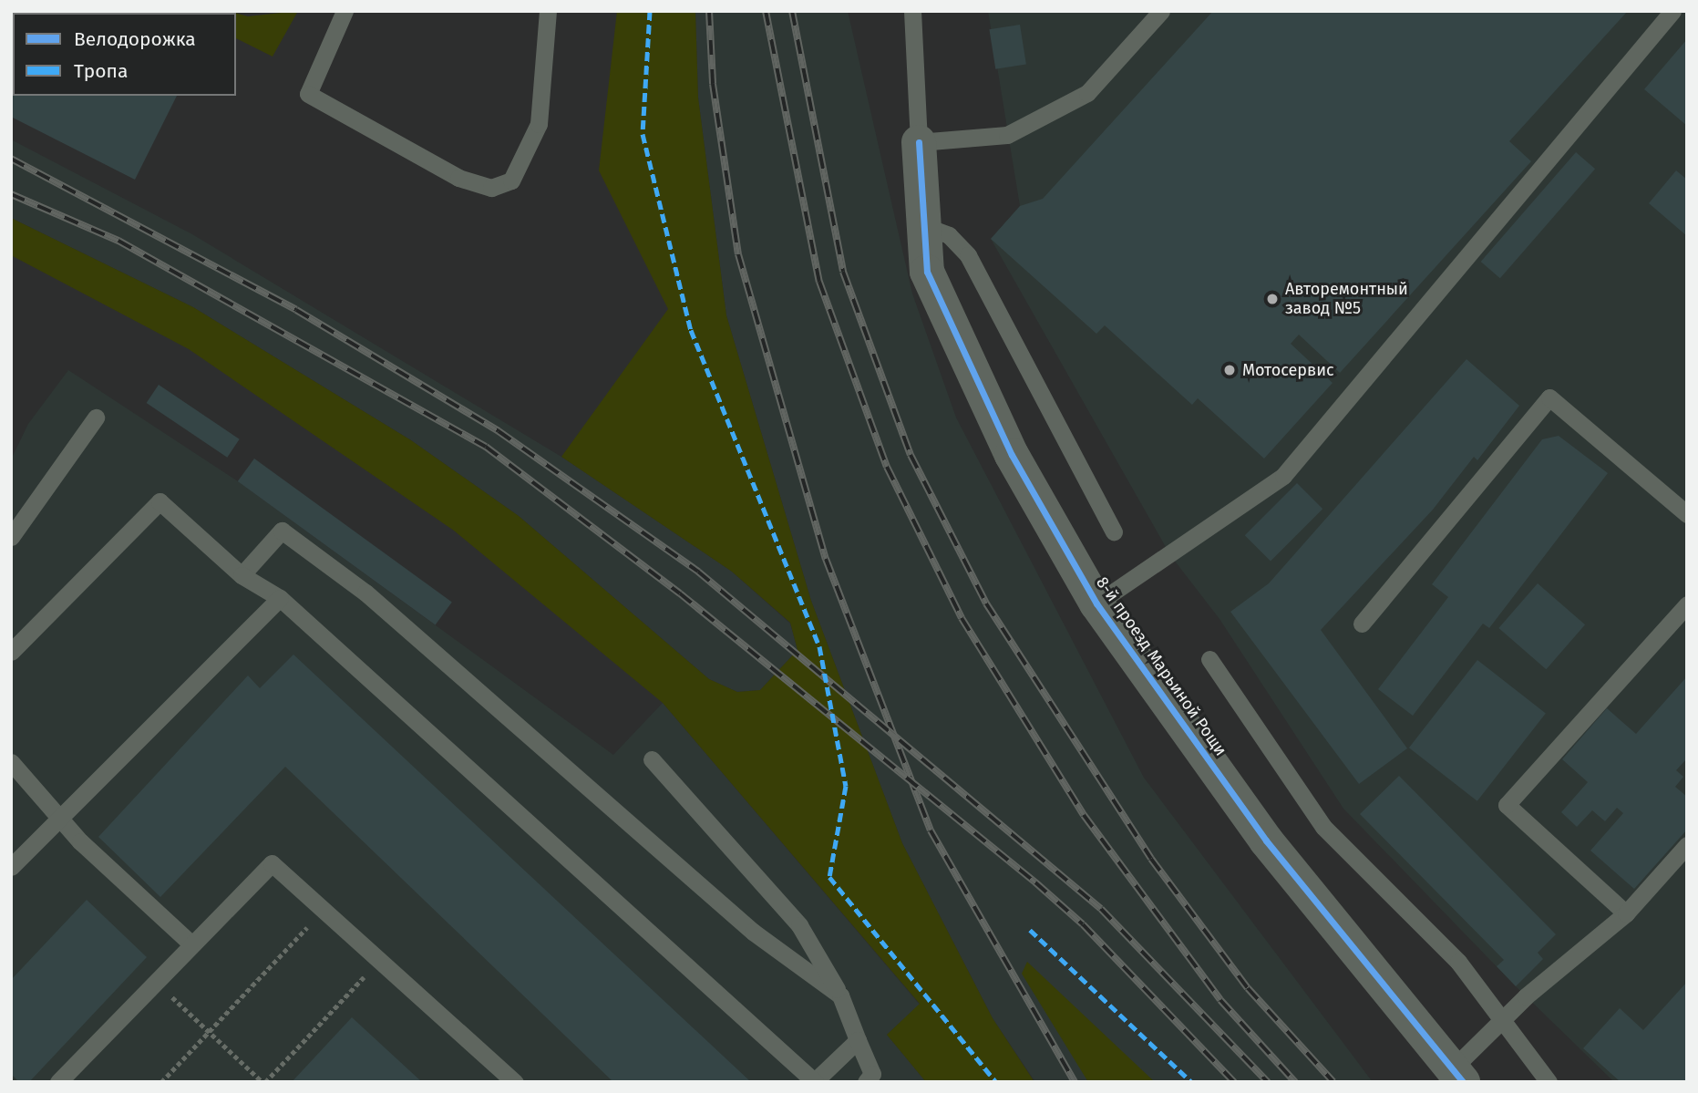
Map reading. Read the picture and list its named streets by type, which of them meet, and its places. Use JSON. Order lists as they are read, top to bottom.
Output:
{
  "streets": {
    "street": ["8-й проезд Марьиной Рощи"]
  },
  "places": ["Авторемонтный завод №5", "Мотосервис"],
  "legend": ["Велодорожка", "Тропа"]
}
